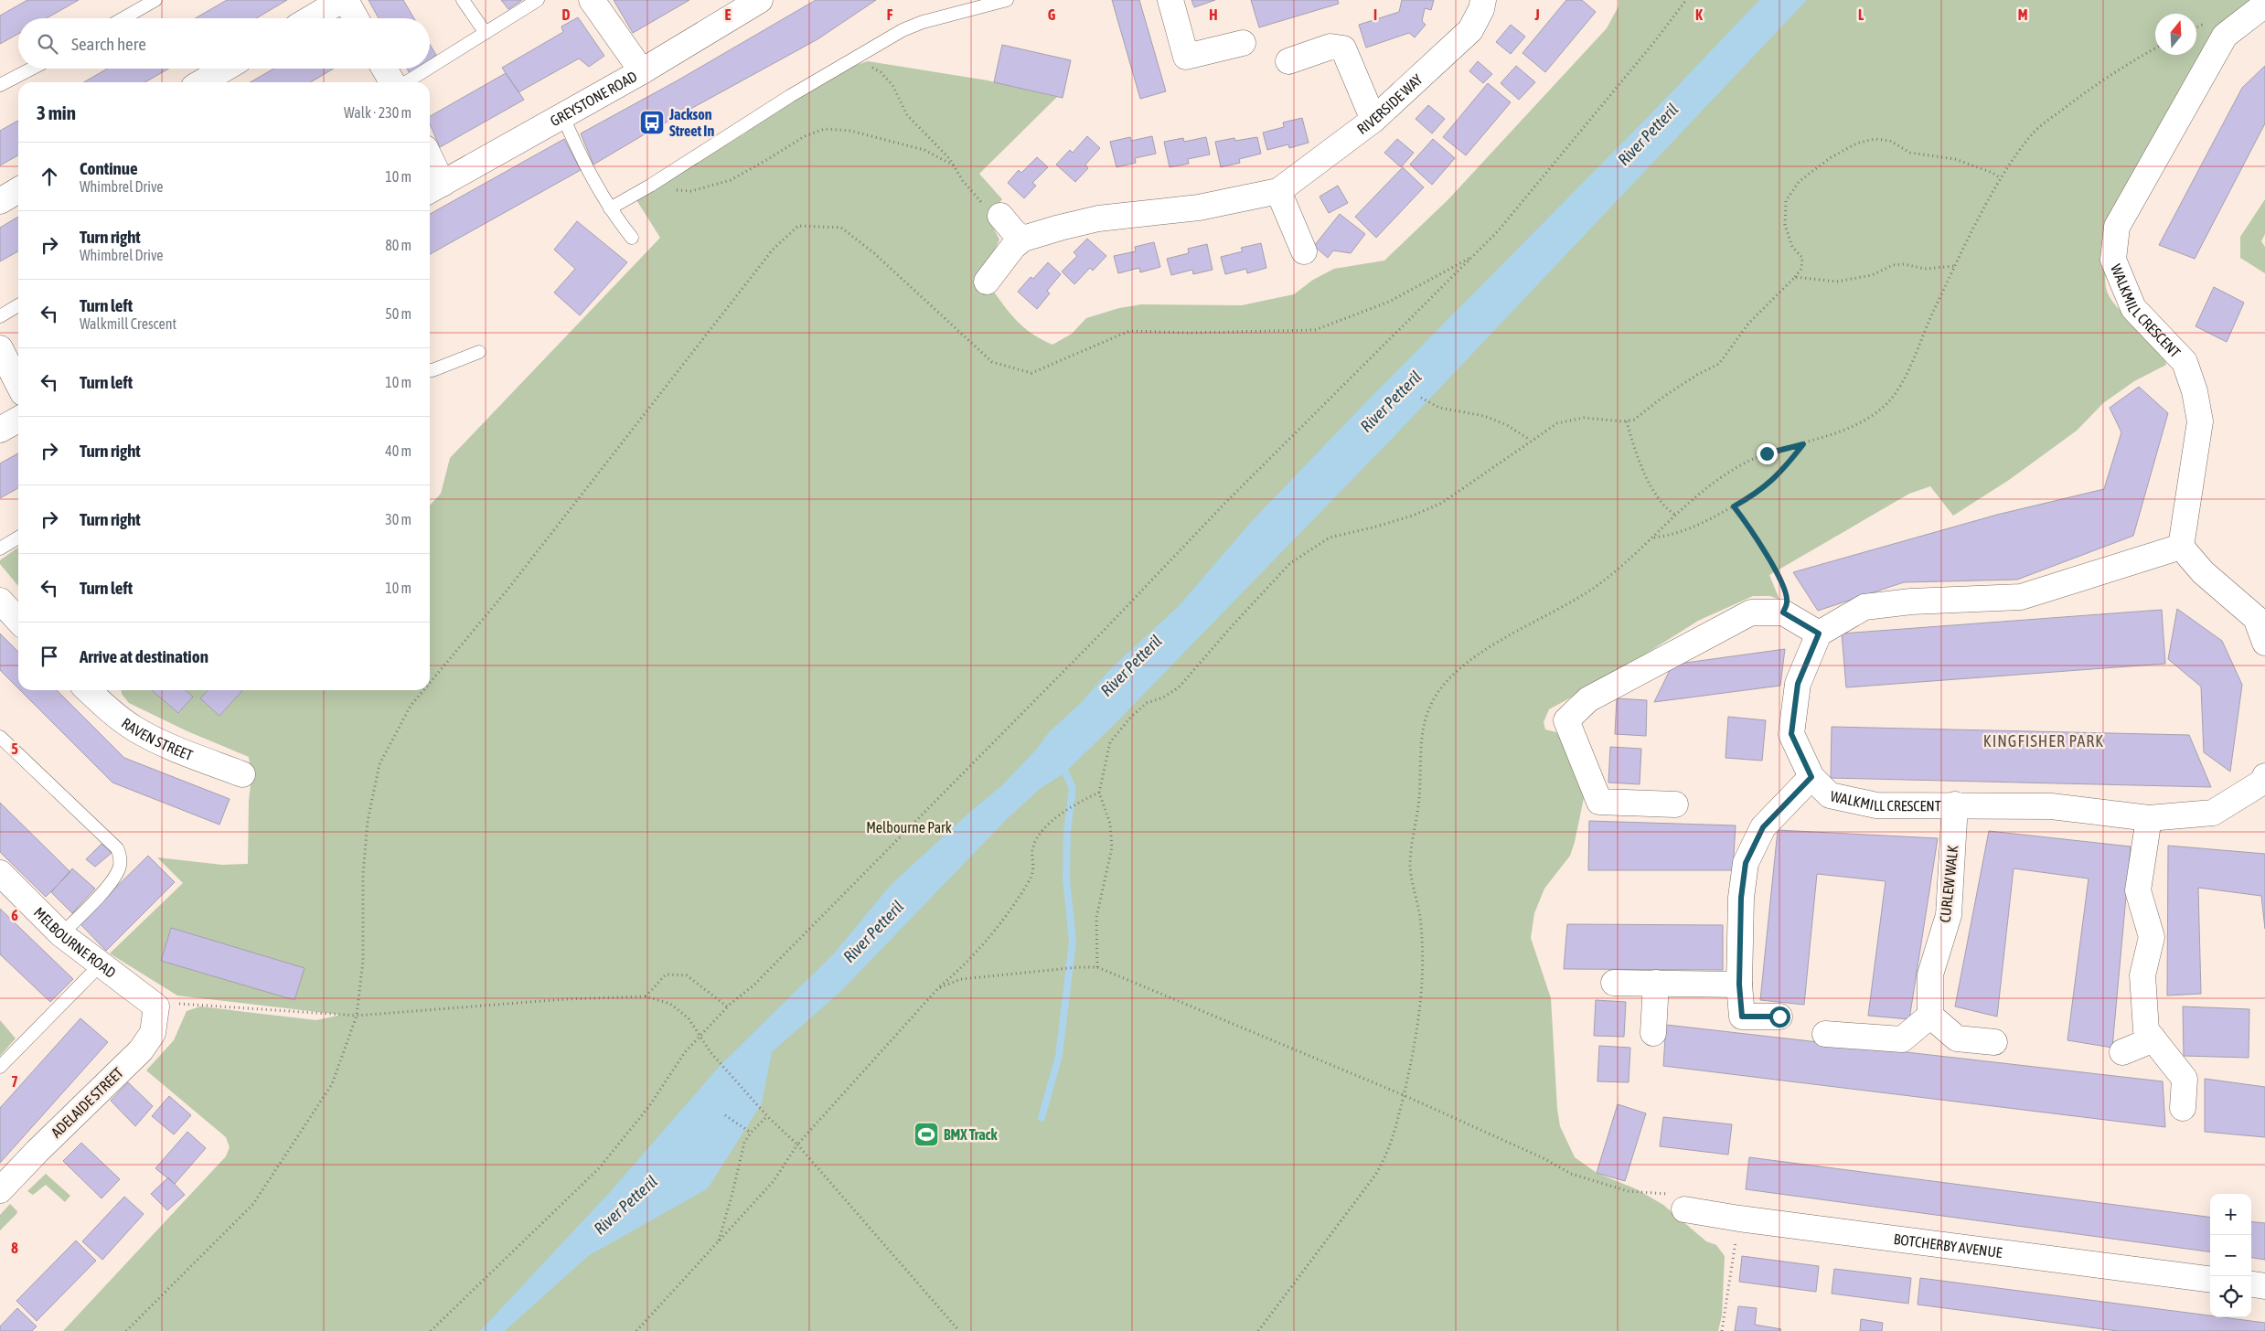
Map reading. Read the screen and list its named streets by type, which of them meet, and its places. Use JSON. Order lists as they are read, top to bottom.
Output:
{
  "streets": {
    "street": [
      "GREYSTONE ROAD",
      "RIVERSIDE WAY",
      "WALKMILL CRESCENT",
      "RAVEN STREET",
      "CURLEW WALK",
      "MELBOURNE ROAD",
      "ADELAIDE STREET",
      "BOTCHERBY AVENUE"
    ]
  },
  "crossings": [
    ["WALKMILL CRESCENT", "CURLEW WALK"],
    ["MELBOURNE ROAD", "ADELAIDE STREET"]
  ],
  "districts": ["KINGFISHER PARK"],
  "water": ["River Petteril"],
  "parks": ["Melbourne Park"],
  "places": {
    "bus stop": ["Jackson Street In"],
    "sports": ["BMX Track"]
  },
  "north": "top",
  "page": {
    "search": "Search here",
    "heading": ["3 min", "Walk · 230 m"],
    "list": [
      ["Continue", "Whimbrel Drive", "10 m"],
      ["Turn right", "Whimbrel Drive", "80 m"],
      ["Turn left", "Walkmill Crescent", "50 m"],
      ["Turn left", "10 m"],
      ["Turn right", "40 m"],
      ["Turn right", "30 m"],
      ["Turn left", "10 m"],
      "Arrive at destination"
    ],
    "map_buttons": ["+", "−"]
  },
  "grid": {
    "columns": [
      "D",
      "E",
      "F",
      "G",
      "H",
      "I",
      "J",
      "K",
      "L",
      "M"
    ],
    "rows": [
      "5",
      "6",
      "7",
      "8"
    ]
  }
}
